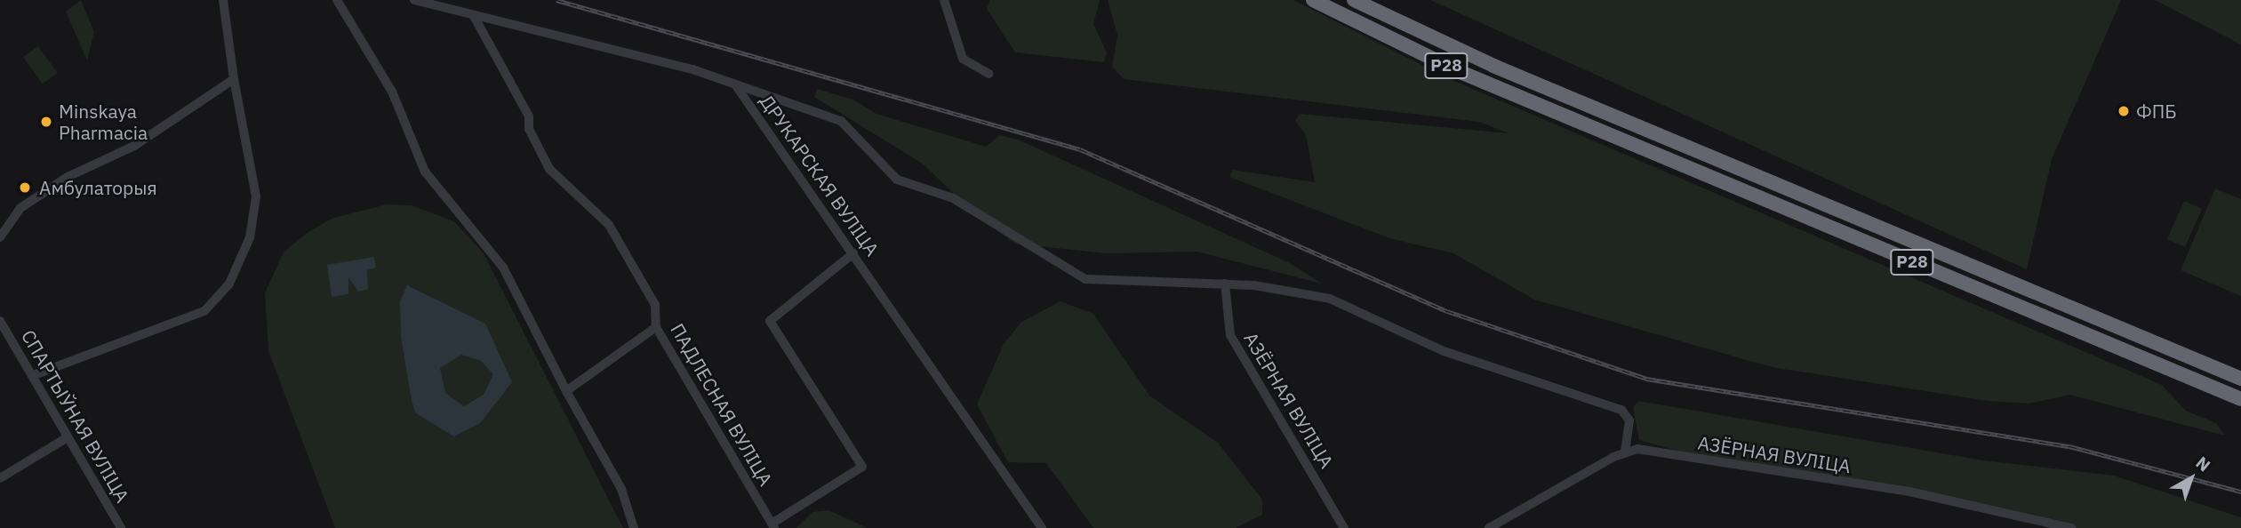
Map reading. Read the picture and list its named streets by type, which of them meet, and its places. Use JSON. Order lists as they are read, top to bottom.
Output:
{
  "streets": {
    "highway": ["Р28"],
    "street": [
      "ДРУКАРСКАЯ ВУЛІЦА",
      "АЗЁРНАЯ ВУЛІЦА",
      "ПАДЛЕСНАЯ ВУЛІЦА",
      "СПАРТЫЎНАЯ ВУЛІЦА"
    ]
  },
  "crossings": [
    ["ДРУКАРСКАЯ ВУЛІЦА", "ПАДЛЕСНАЯ ВУЛІЦА"]
  ],
  "places": ["ФПБ", "Minskaya Pharmacia", "Амбулаторыя"],
  "north": "top right"
}
